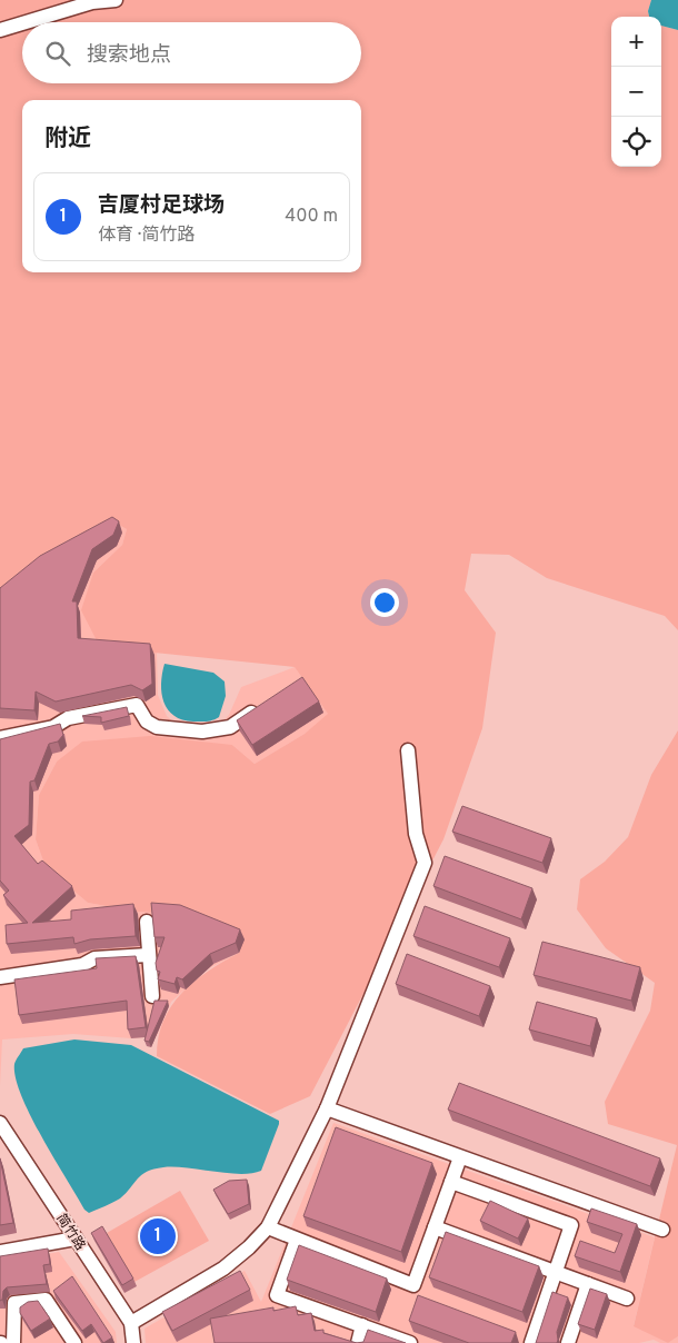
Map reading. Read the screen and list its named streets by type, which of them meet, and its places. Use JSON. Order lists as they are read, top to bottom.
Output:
{
  "streets": {
    "street": ["简竹路"]
  },
  "page": {
    "map_buttons": ["+", "−"],
    "search": "搜索地点",
    "heading": "附近",
    "list": [
      {
        "mark": "1",
        "name": "吉厦村足球场",
        "note": "体育 · 简竹路",
        "value": "400 m"
      }
    ],
    "pins": "1"
  }
}
